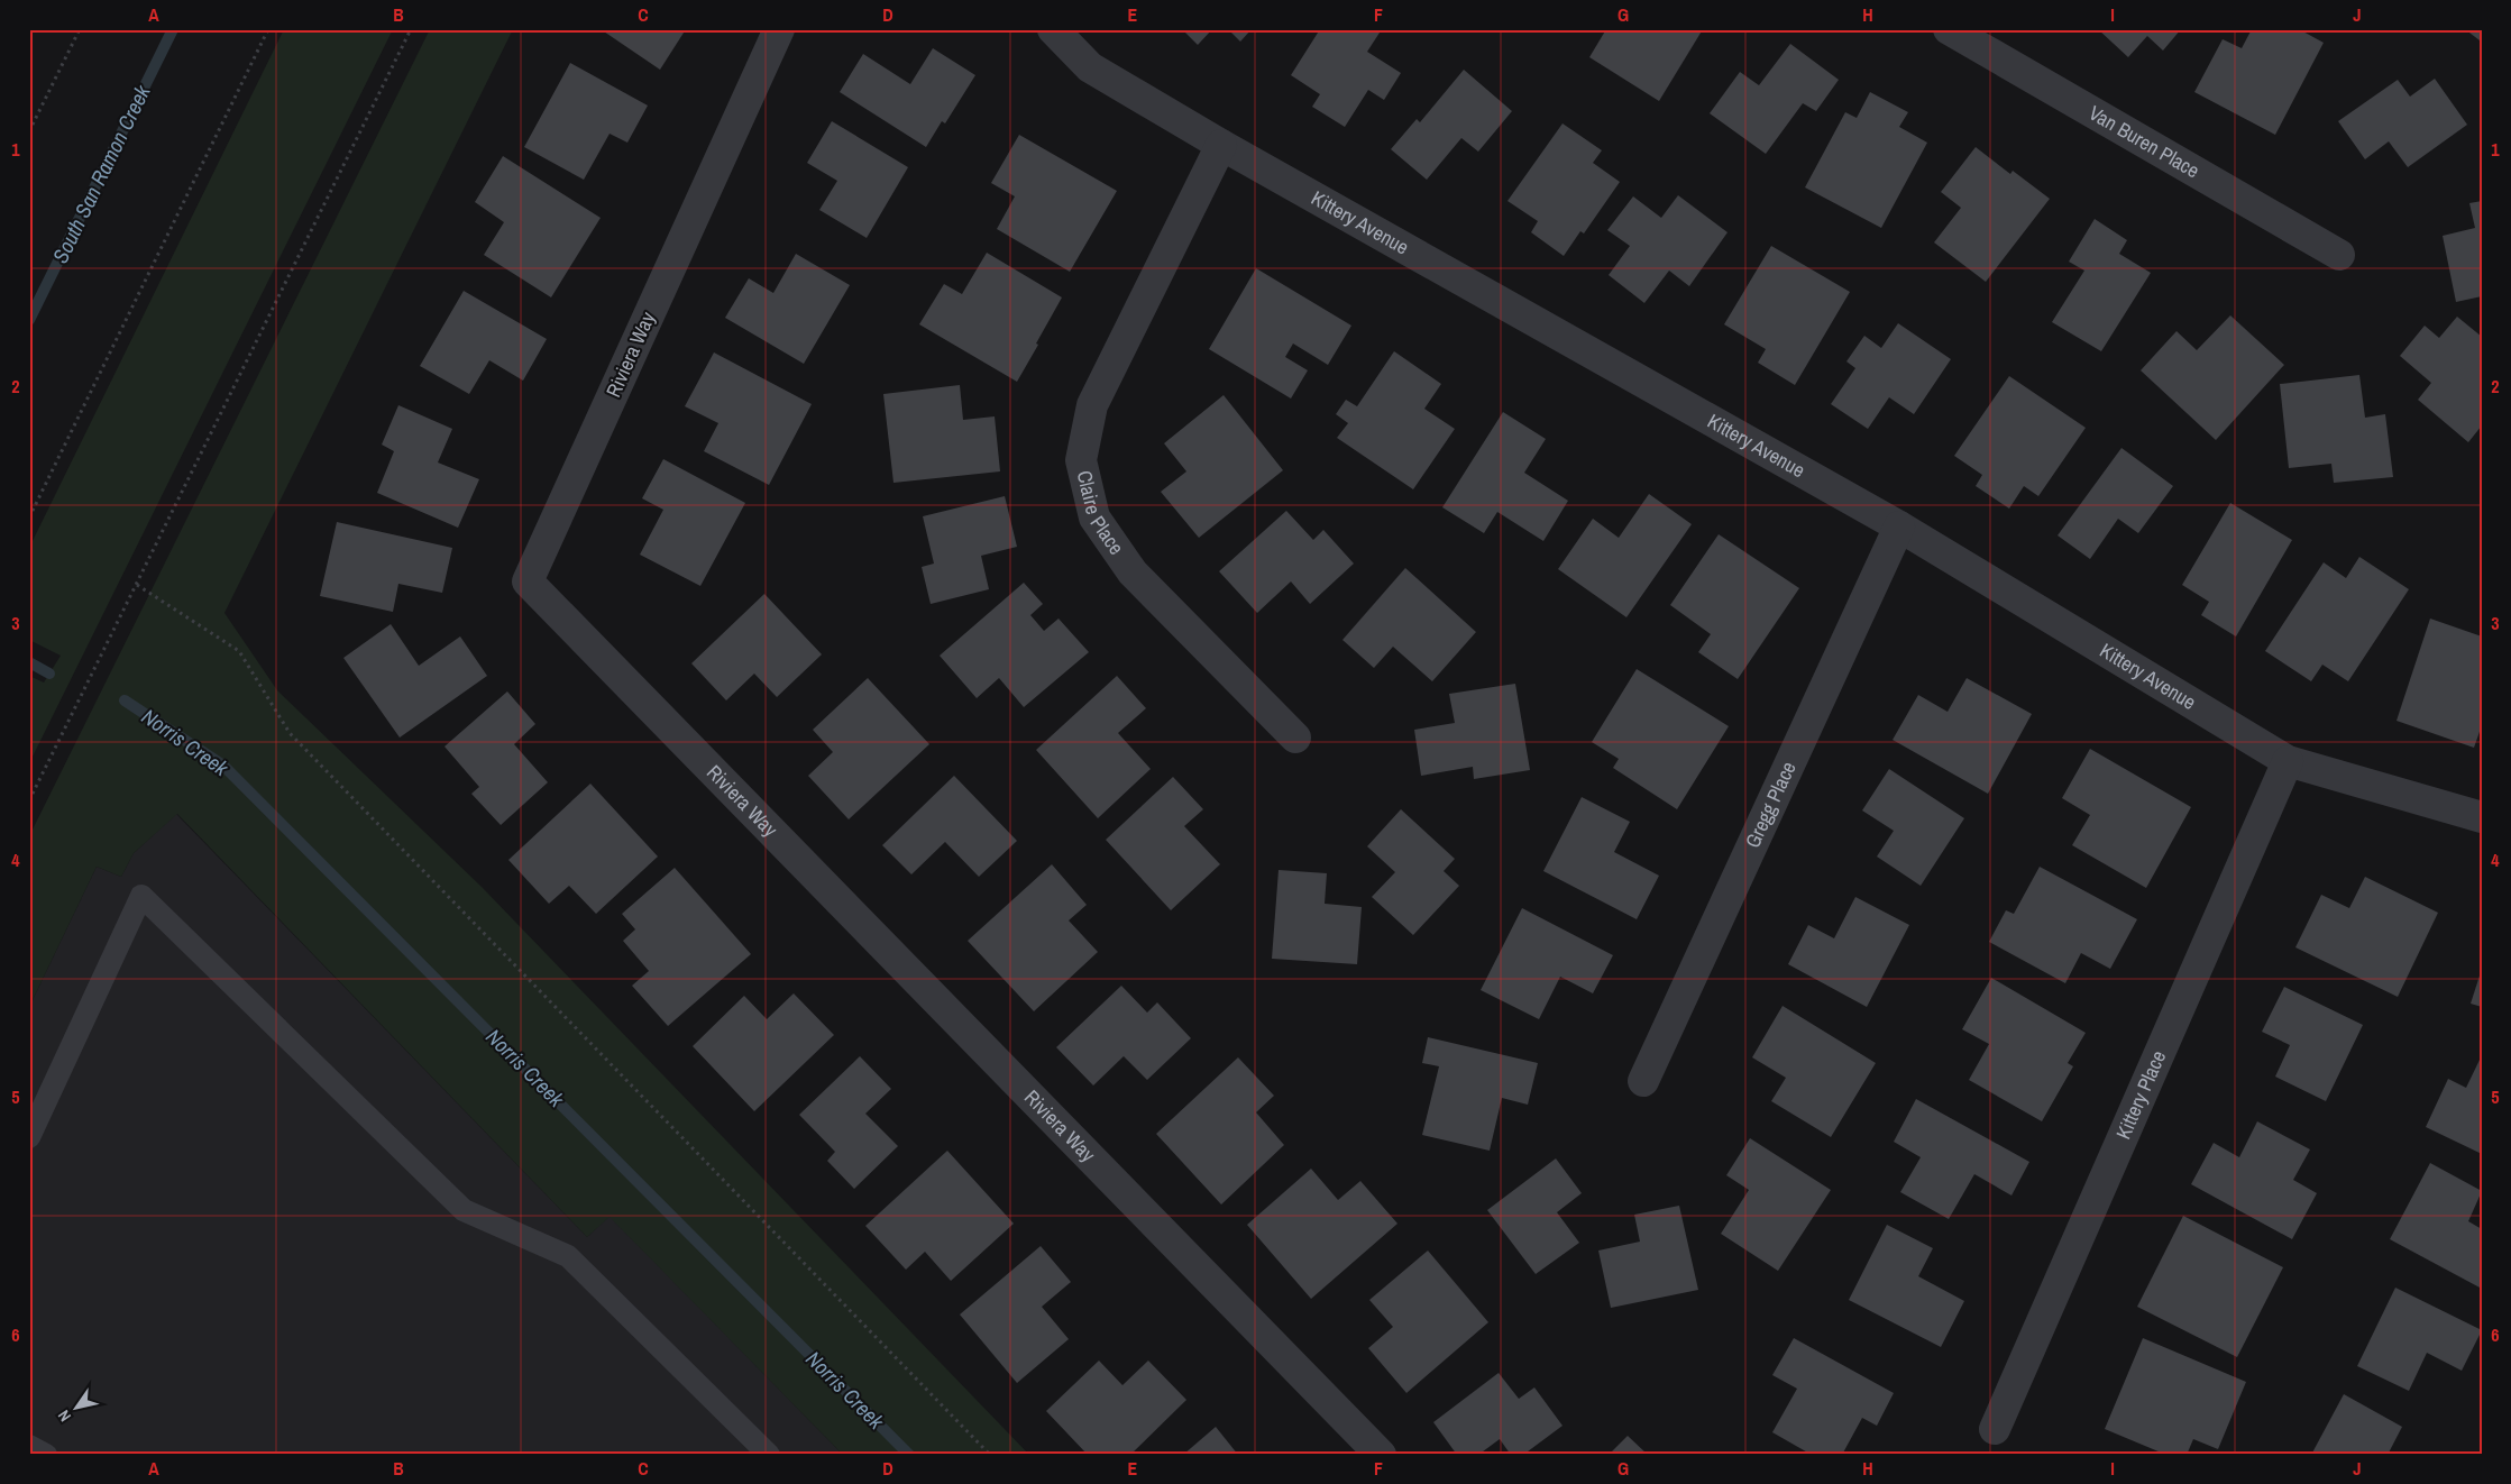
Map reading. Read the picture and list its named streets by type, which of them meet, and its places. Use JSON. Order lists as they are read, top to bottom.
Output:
{
  "streets": {
    "street": [
      "Van Buren Place",
      "Kittery Avenue",
      "Riviera Way",
      "Claire Place",
      "Gregg Place",
      "Kittery Place"
    ]
  },
  "crossings": [
    ["Kittery Avenue", "Claire Place"],
    ["Kittery Avenue", "Gregg Place"],
    ["Kittery Avenue", "Kittery Place"]
  ],
  "water": ["South San Ramon Creek", "Norris Creek"],
  "north": "bottom left",
  "grid": {
    "columns": [
      "A",
      "B",
      "C",
      "D",
      "E",
      "F",
      "G",
      "H",
      "I",
      "J"
    ],
    "rows": [
      "1",
      "2",
      "3",
      "4",
      "5",
      "6"
    ]
  }
}
